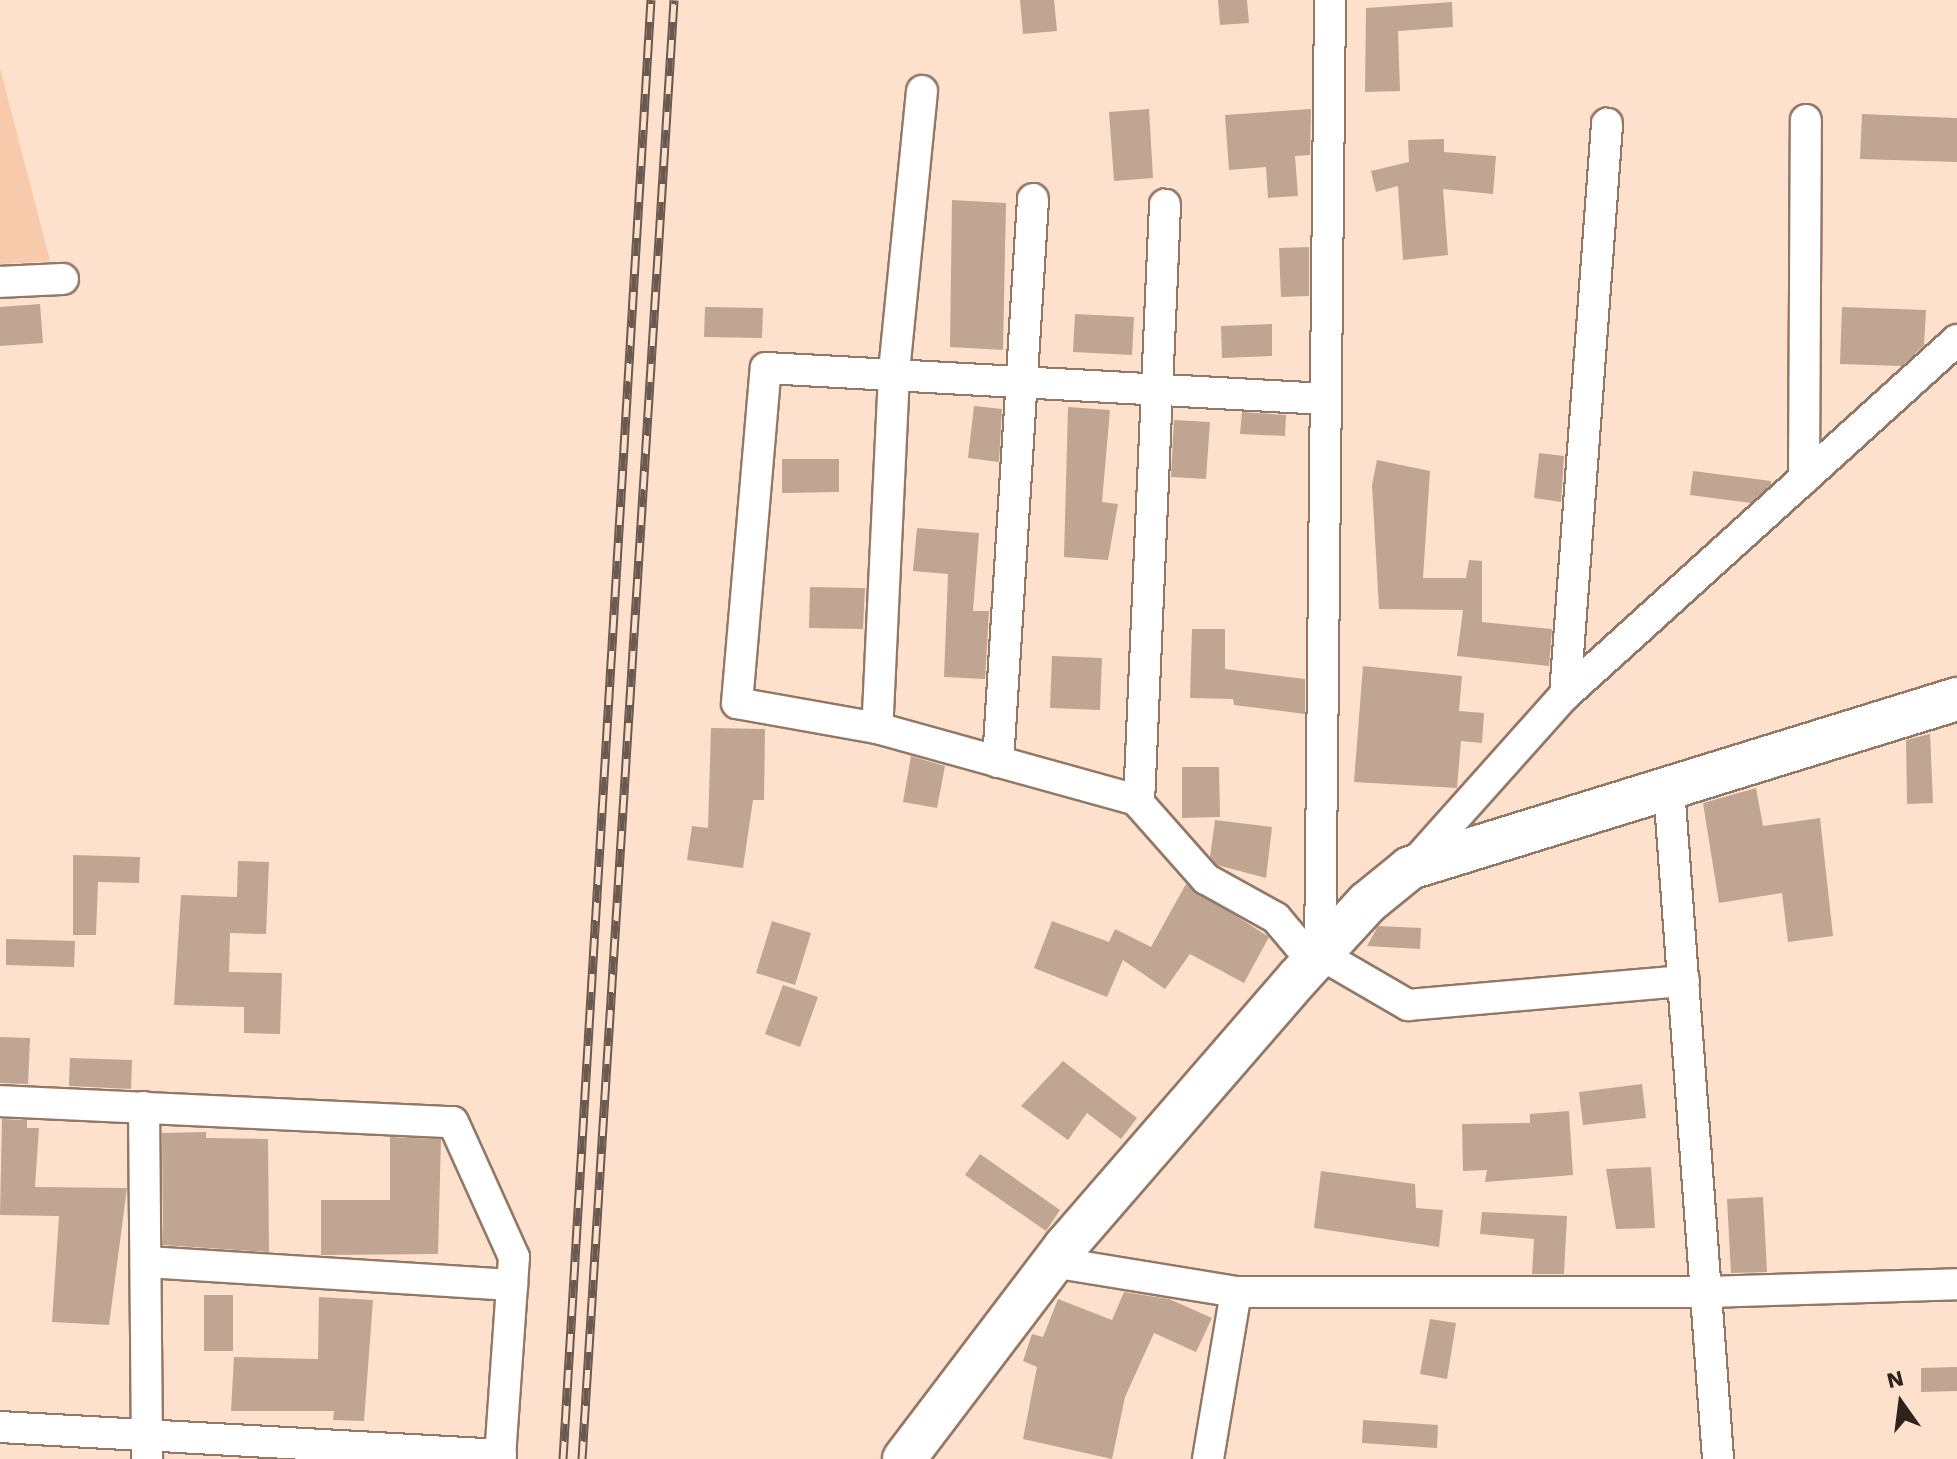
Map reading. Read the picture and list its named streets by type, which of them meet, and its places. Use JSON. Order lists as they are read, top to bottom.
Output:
{
  "north": "top"
}
